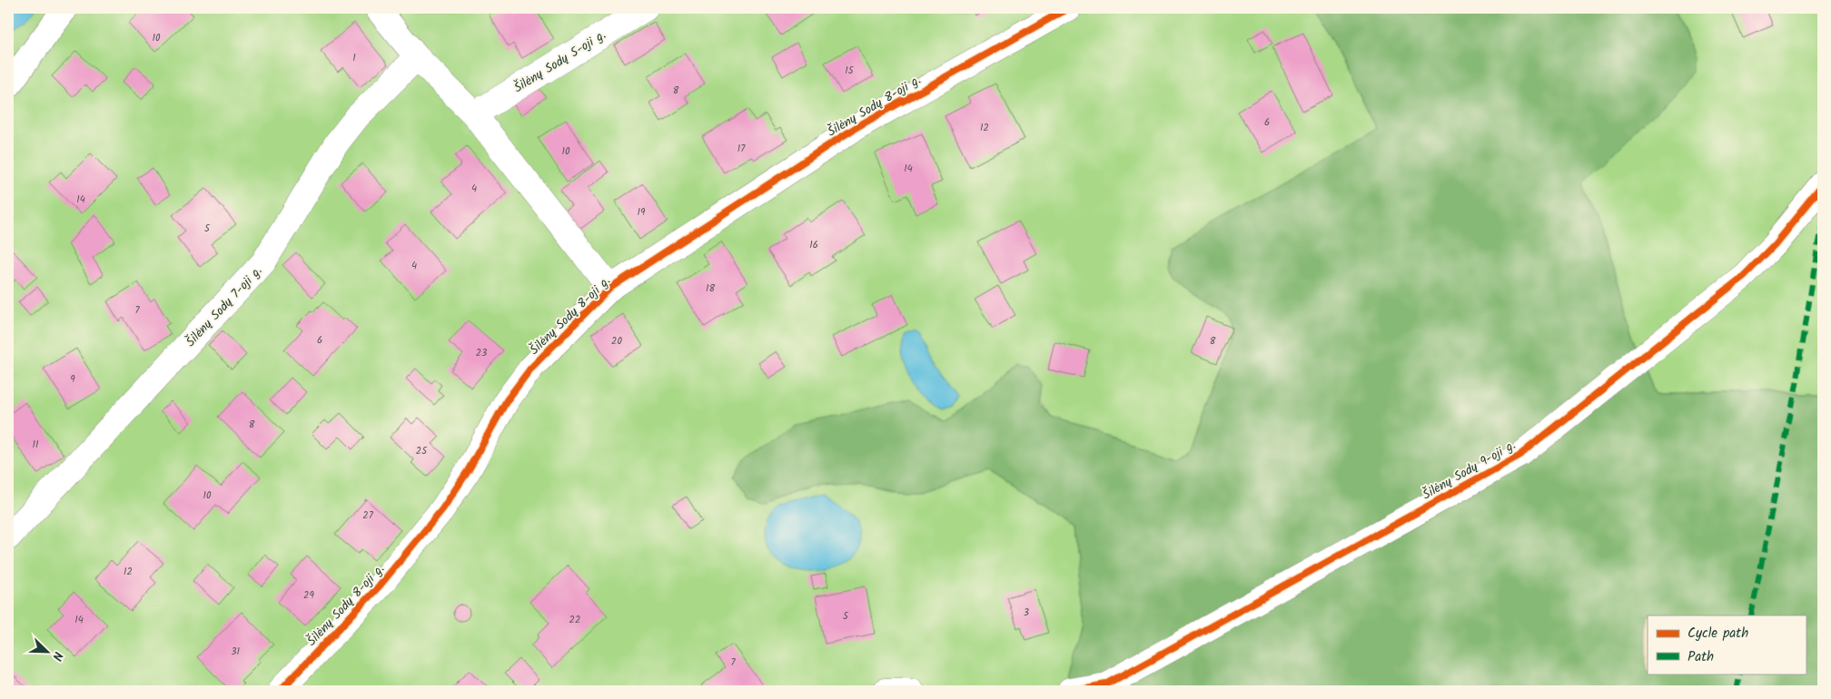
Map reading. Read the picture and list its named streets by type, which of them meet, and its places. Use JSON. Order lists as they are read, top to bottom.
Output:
{
  "streets": {
    "street": [
      "Šilėnų Sodų 5-oji g.",
      "Šilėnų Sodų 8-oji g.",
      "Šilėnų Sodų 7-oji g.",
      "Šilėnų Sodų 9-oji g."
    ]
  },
  "house_numbers": [
    "10",
    "1",
    "15",
    "8",
    "6",
    "12",
    "17",
    "10",
    "14",
    "4",
    "14",
    "19",
    "5",
    "16",
    "4",
    "18",
    "7",
    "6",
    "20",
    "8",
    "23",
    "9",
    "8",
    "11",
    "25",
    "10",
    "27",
    "12",
    "29",
    "3",
    "5",
    "14",
    "22",
    "31",
    "7"
  ],
  "legend": ["Cycle path", "Path"],
  "north": "bottom right"
}
